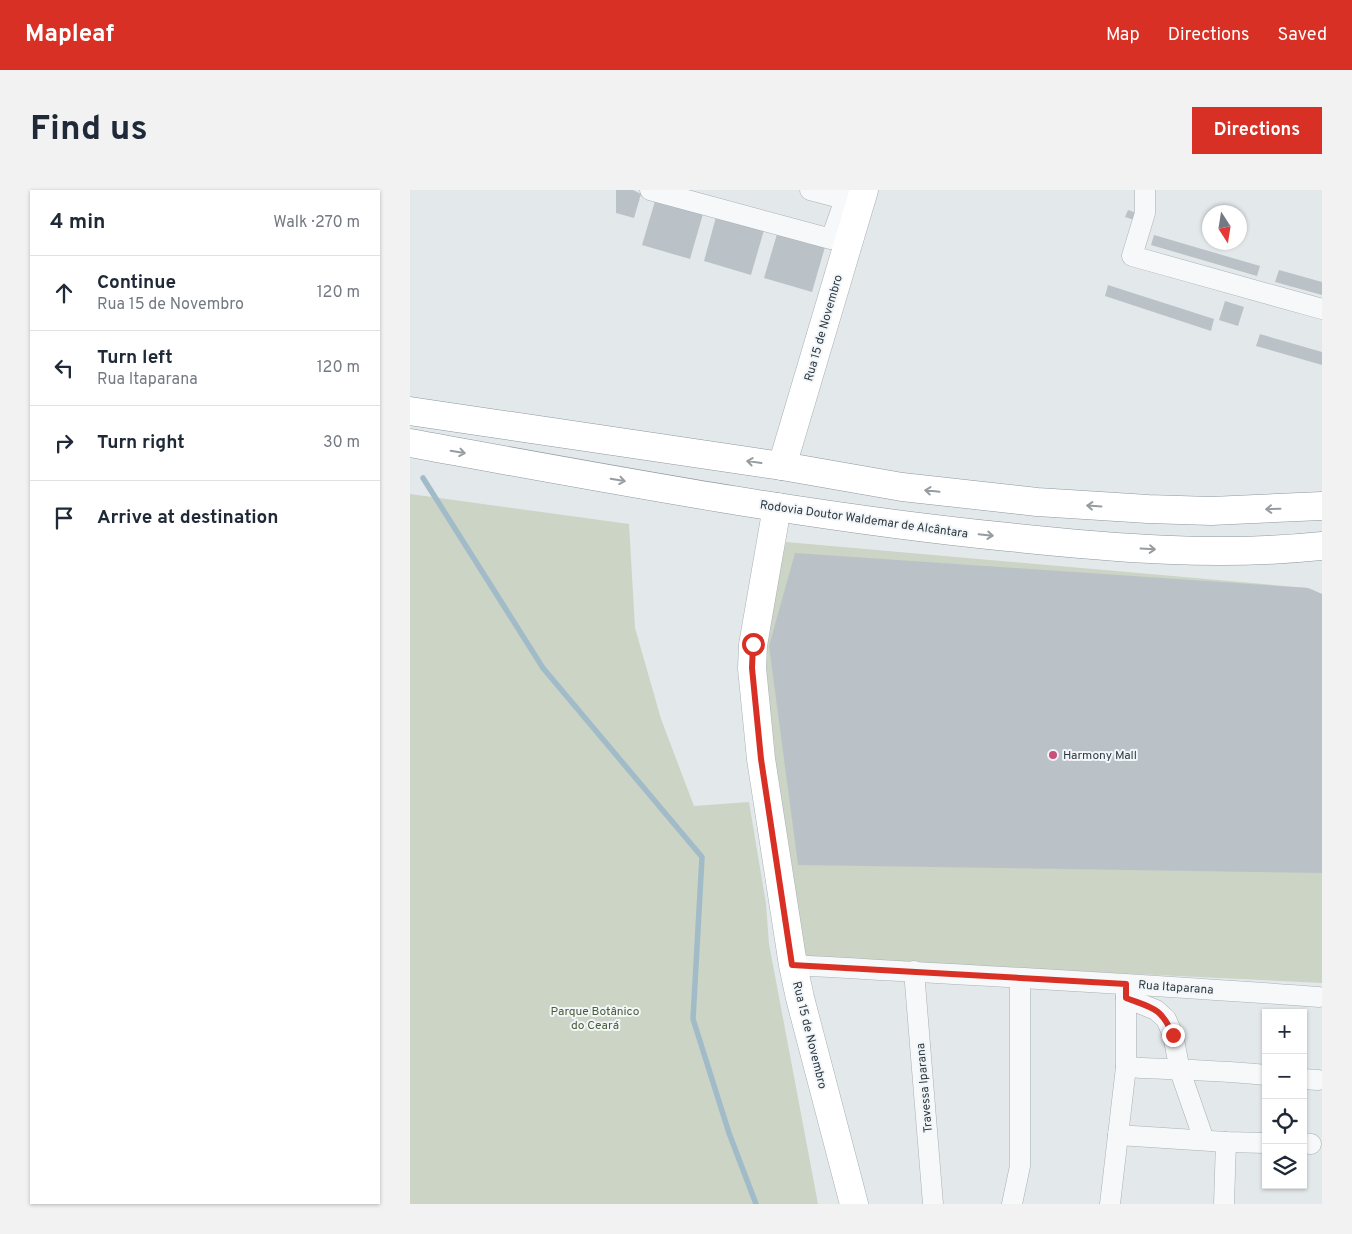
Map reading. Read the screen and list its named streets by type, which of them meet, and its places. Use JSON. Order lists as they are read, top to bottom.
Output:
{
  "streets": {
    "main road": ["Rua 15 de Novembro", "Rodovia Doutor Waldemar de Alcântara"],
    "street": ["Rua Itaparana", "Travessa Iparana"]
  },
  "crossings": [
    ["Rua 15 de Novembro", "Rodovia Doutor Waldemar de Alcântara"],
    ["Rua 15 de Novembro", "Rua Itaparana"],
    ["Rua Itaparana", "Travessa Iparana"]
  ],
  "parks": ["Parque Botânico do Ceará"],
  "places": ["Harmony Mall"],
  "north": "bottom",
  "page": {
    "header": "Mapleaf",
    "nav": ["Map", "Directions", "Saved"],
    "buttons": "Directions",
    "title": "Find us",
    "heading": ["4 min", "Walk · 270 m"],
    "list": [
      ["Continue", "Rua 15 de Novembro", "120 m"],
      ["Turn left", "Rua Itaparana", "120 m"],
      ["Turn right", "30 m"],
      "Arrive at destination"
    ],
    "map_buttons": ["+", "−"]
  }
}
